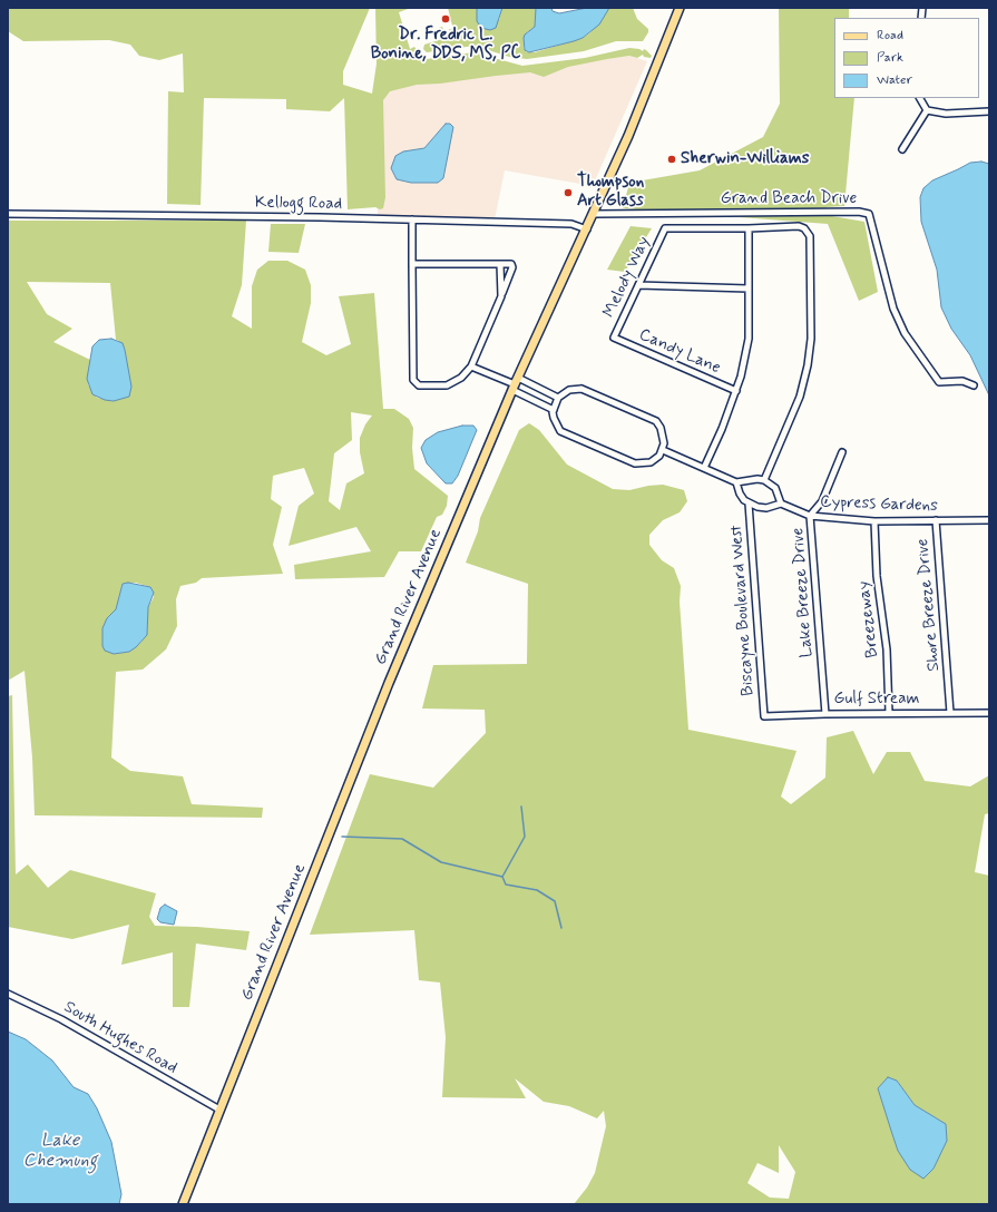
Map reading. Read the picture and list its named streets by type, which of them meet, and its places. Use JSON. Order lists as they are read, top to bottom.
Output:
{
  "streets": {
    "main road": ["Grand River Avenue"],
    "street": [
      "Grand Beach Drive",
      "Kellogg Road",
      "Melody Way",
      "Candy Lane",
      "Cypress Gardens",
      "Lake Breeze Drive",
      "Shore Breeze Drive",
      "Biscayne Boulevard West",
      "Breezeway",
      "Gulf Stream",
      "South Hughes Road"
    ]
  },
  "crossings": [
    ["Grand Beach Drive", "Grand River Avenue"],
    ["Kellogg Road", "Grand River Avenue"],
    ["Melody Way", "Candy Lane"],
    ["Cypress Gardens", "Lake Breeze Drive"],
    ["Cypress Gardens", "Shore Breeze Drive"],
    ["Cypress Gardens", "Breezeway"],
    ["Lake Breeze Drive", "Gulf Stream"],
    ["Grand River Avenue", "South Hughes Road"],
    ["Shore Breeze Drive", "Gulf Stream"],
    ["Biscayne Boulevard West", "Gulf Stream"],
    ["Breezeway", "Gulf Stream"]
  ],
  "water": ["Lake Chemung"],
  "places": ["Dr. Fredric L. Bonine, DDS, MS, PC", "Sherwin-Williams", "Thompson Art Glass"],
  "legend": ["Road", "Park", "Water"]
}
